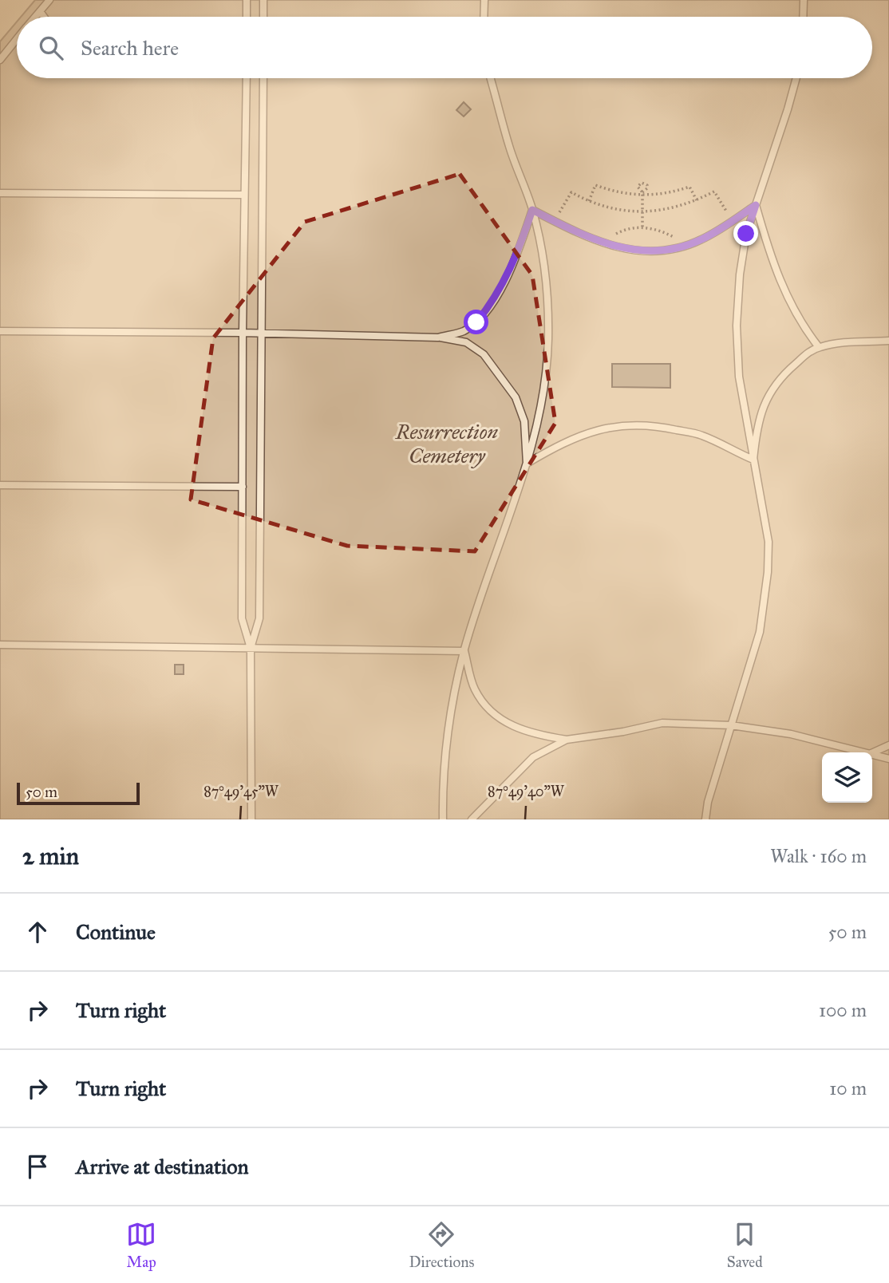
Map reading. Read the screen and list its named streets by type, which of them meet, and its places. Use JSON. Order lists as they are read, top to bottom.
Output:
{
  "parks": ["Resurrection Cemetery"],
  "scale_bar": "50 m",
  "page": {
    "search": "Search here",
    "scale": "50 m",
    "heading": ["2 min", "Walk · 160 m"],
    "list": [
      ["Continue", "50 m"],
      ["Turn right", "100 m"],
      ["Turn right", "10 m"],
      "Arrive at destination"
    ],
    "nav": ["Map", "Directions", "Saved"]
  },
  "coordinates": ["87°49'45\"W", "87°49'40\"W"]
}
